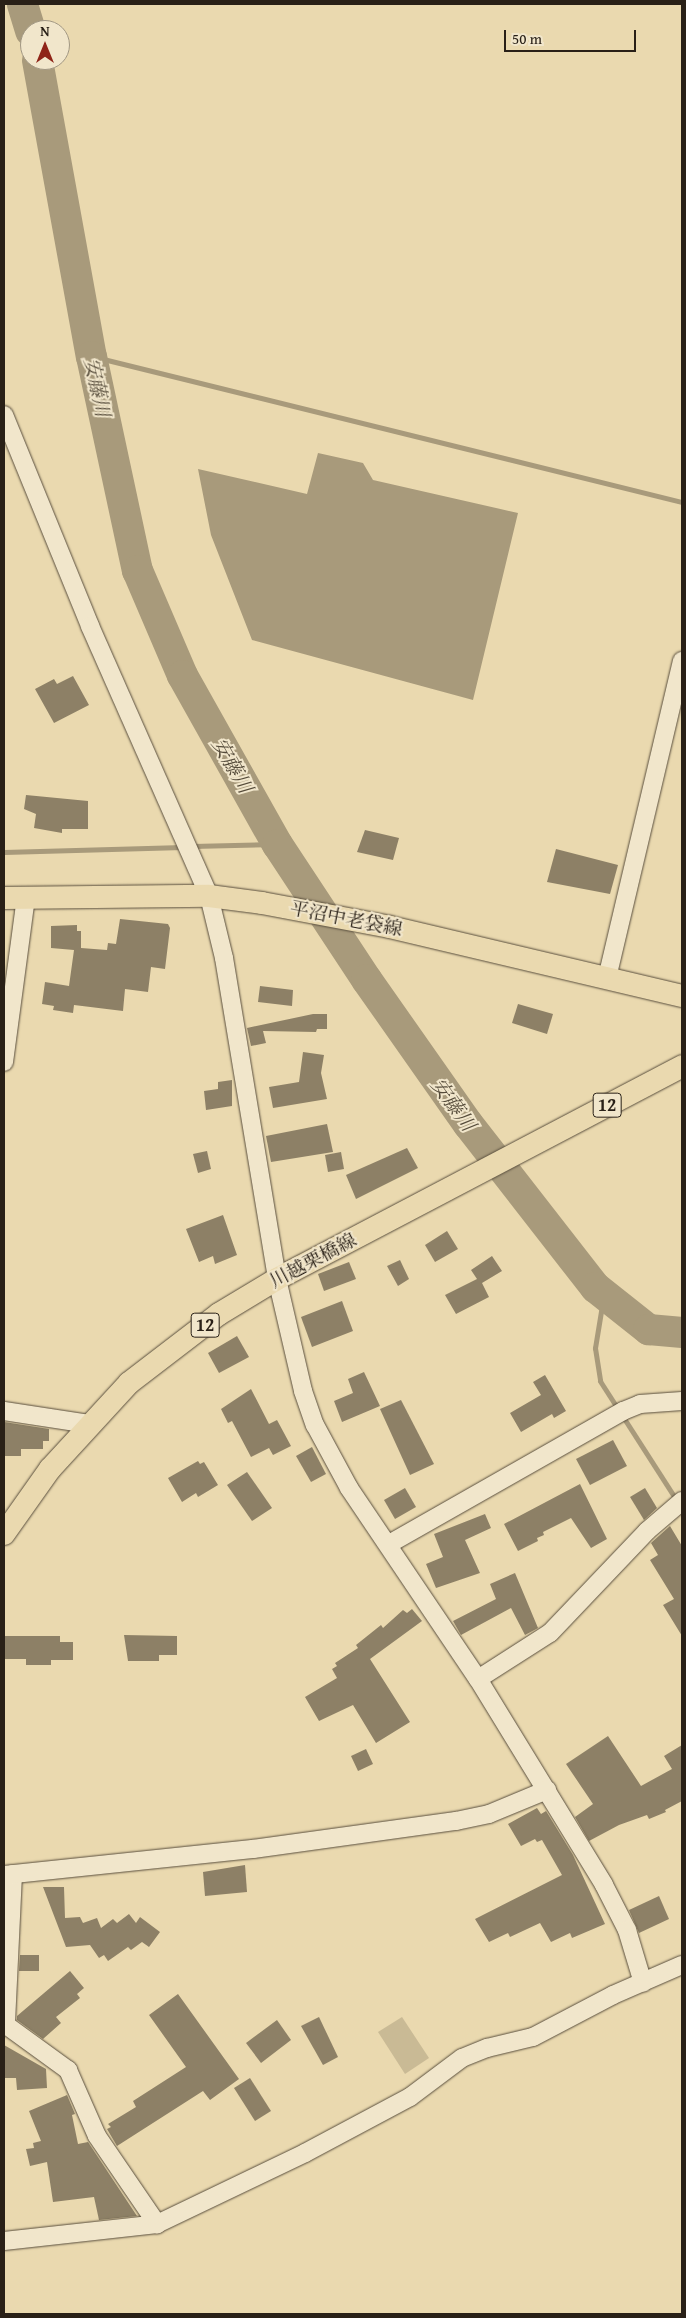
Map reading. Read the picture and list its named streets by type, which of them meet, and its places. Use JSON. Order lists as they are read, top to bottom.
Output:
{
  "streets": {
    "main road": ["平沼中老袋線", "12", "川越栗橋線"]
  },
  "water": ["安藤川"],
  "scale_bar": "50 m",
  "north": "top"
}
